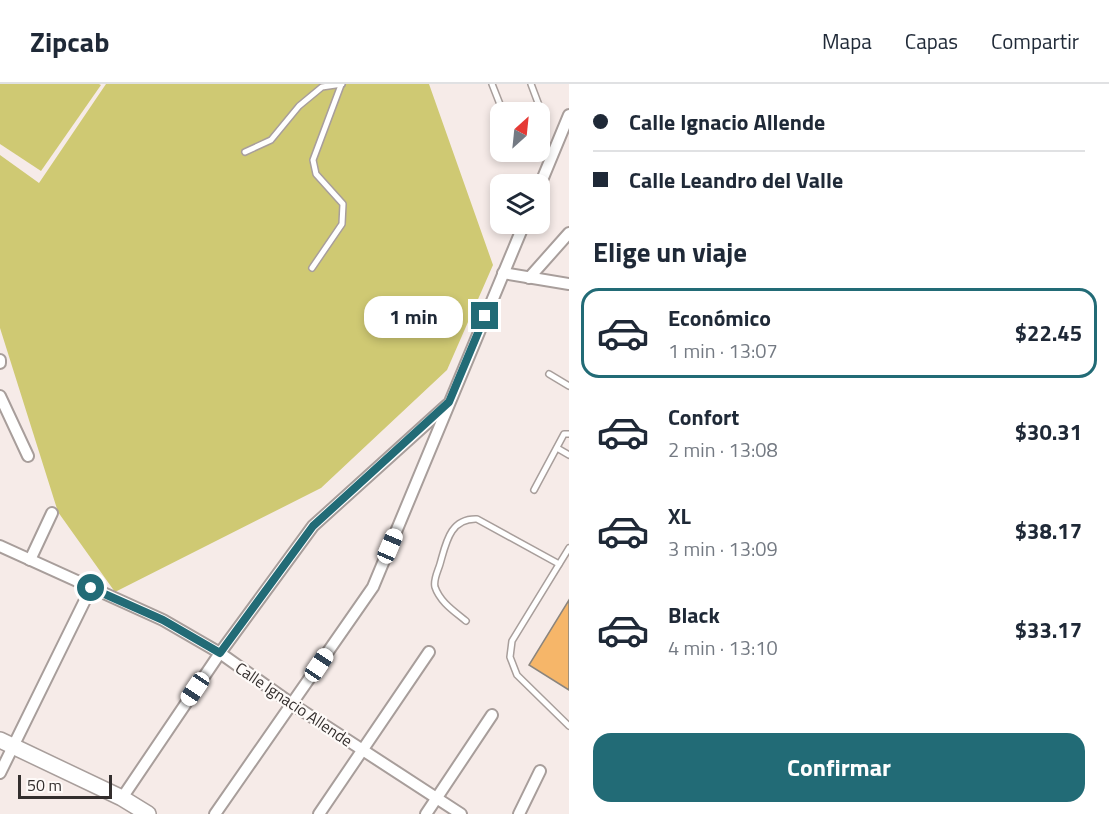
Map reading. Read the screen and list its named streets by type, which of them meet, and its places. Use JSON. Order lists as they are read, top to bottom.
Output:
{
  "streets": {
    "street": ["Calle Ignacio Allende"]
  },
  "scale_bar": "50 m",
  "north": "top right",
  "page": {
    "header": "Zipcab",
    "nav": ["Mapa", "Capas", "Compartir"],
    "banner": ["Calle Ignacio Allende", "Calle Leandro del Valle"],
    "heading": "Elige un viaje",
    "list": [
      {
        "name": "Económico",
        "note": "1 min · 13:07",
        "value": "$22.45"
      },
      {
        "name": "Confort",
        "note": "2 min · 13:08",
        "value": "$30.31"
      },
      {
        "name": "XL",
        "note": "3 min · 13:09",
        "value": "$38.17"
      },
      {
        "name": "Black",
        "note": "4 min · 13:10",
        "value": "$33.17"
      }
    ],
    "bubble": "1 min",
    "buttons": "Confirmar",
    "scale": "50 m"
  }
}
